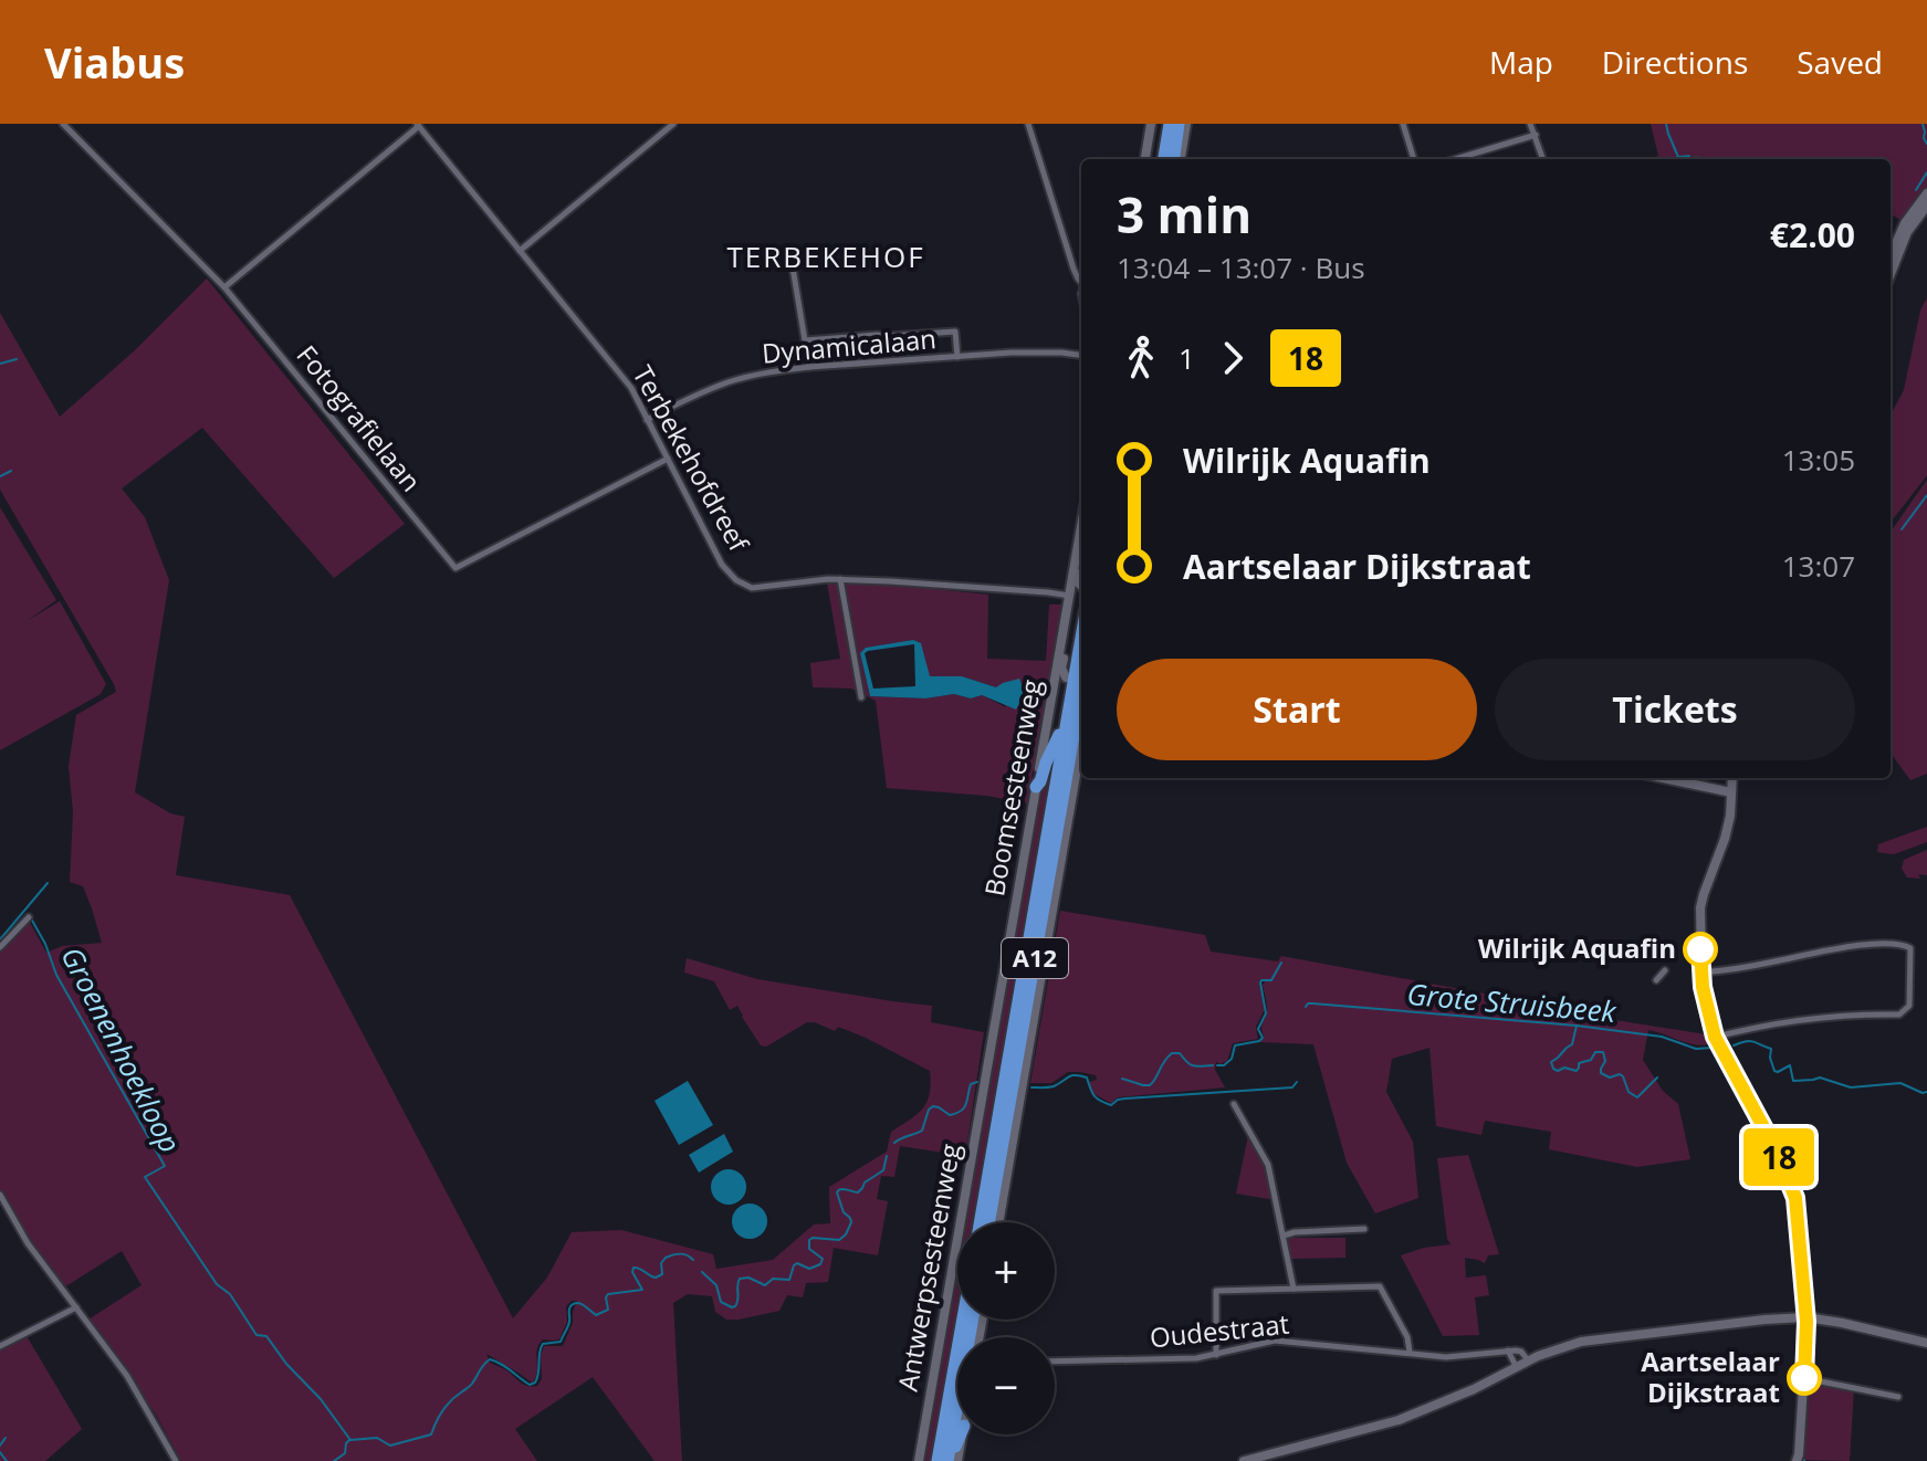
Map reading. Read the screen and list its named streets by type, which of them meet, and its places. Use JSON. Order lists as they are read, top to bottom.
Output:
{
  "streets": {
    "highway": ["A12"],
    "main road": ["Terbekehofdreef", "Boomsesteenweg", "Antwerpsesteenweg"],
    "street": ["Dynamicalaan", "Fotografielaan", "Oudestraat"]
  },
  "crossings": [
    ["Dynamicalaan", "Terbekehofdreef"],
    ["Fotografielaan", "Terbekehofdreef"],
    ["Terbekehofdreef", "Boomsesteenweg"],
    ["Boomsesteenweg", "Antwerpsesteenweg"]
  ],
  "districts": ["TERBEKEHOF"],
  "water": ["Grote Struisbeek", "Groenenhoekloop"],
  "places": ["Wilrijk Aquafin", "Aartselaar Dijkstraat"],
  "lines": ["bus line 18"],
  "page": {
    "header": "Viabus",
    "nav": ["Map", "Directions", "Saved"],
    "on_map": "18",
    "heading": ["3 min", "13:04 – 13:07 · Bus", "€2.00"],
    "legs": ["1", "18"],
    "list": [
      {
        "name": "Wilrijk Aquafin",
        "value": "13:05"
      },
      {
        "name": "Aartselaar Dijkstraat",
        "value": "13:07"
      }
    ],
    "buttons": ["Start", "Tickets"],
    "map_buttons": ["+", "−"]
  }
}
